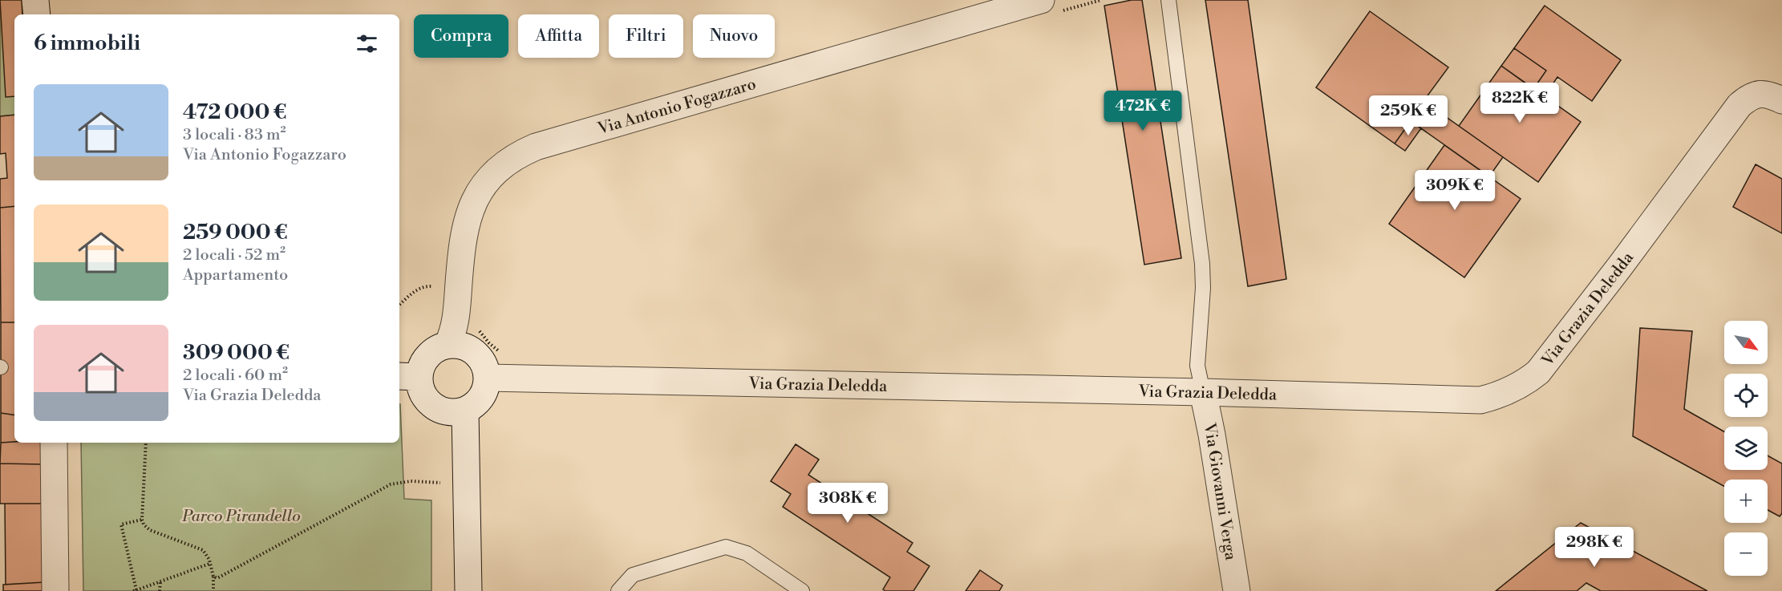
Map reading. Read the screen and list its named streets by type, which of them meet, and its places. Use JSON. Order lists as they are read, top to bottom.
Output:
{
  "streets": {
    "street": ["Via Antonio Fogazzaro", "Via Grazia Deledda", "Via Giovanni Verga"]
  },
  "crossings": [
    ["Via Antonio Fogazzaro", "Via Grazia Deledda"],
    ["Via Grazia Deledda", "Via Giovanni Verga"]
  ],
  "parks": ["Parco Pirandello"],
  "north": "bottom right",
  "page": {
    "chip": [
      "Compra",
      "Affitta",
      "Filtri",
      "Nuovo"
    ],
    "heading": "6 immobili",
    "list": [
      {
        "name": "472 000 €",
        "note": "3 locali · 83 m² · Via Antonio Fogazzaro"
      },
      {
        "name": "259 000 €",
        "note": "2 locali · 52 m² · Appartamento"
      },
      {
        "name": "309 000 €",
        "note": "2 locali · 60 m² · Via Grazia Deledda"
      }
    ],
    "price": [
      "822K €",
      "472K €",
      "259K €",
      "309K €",
      "308K €",
      "298K €"
    ],
    "map_buttons": ["+", "−"]
  }
}
